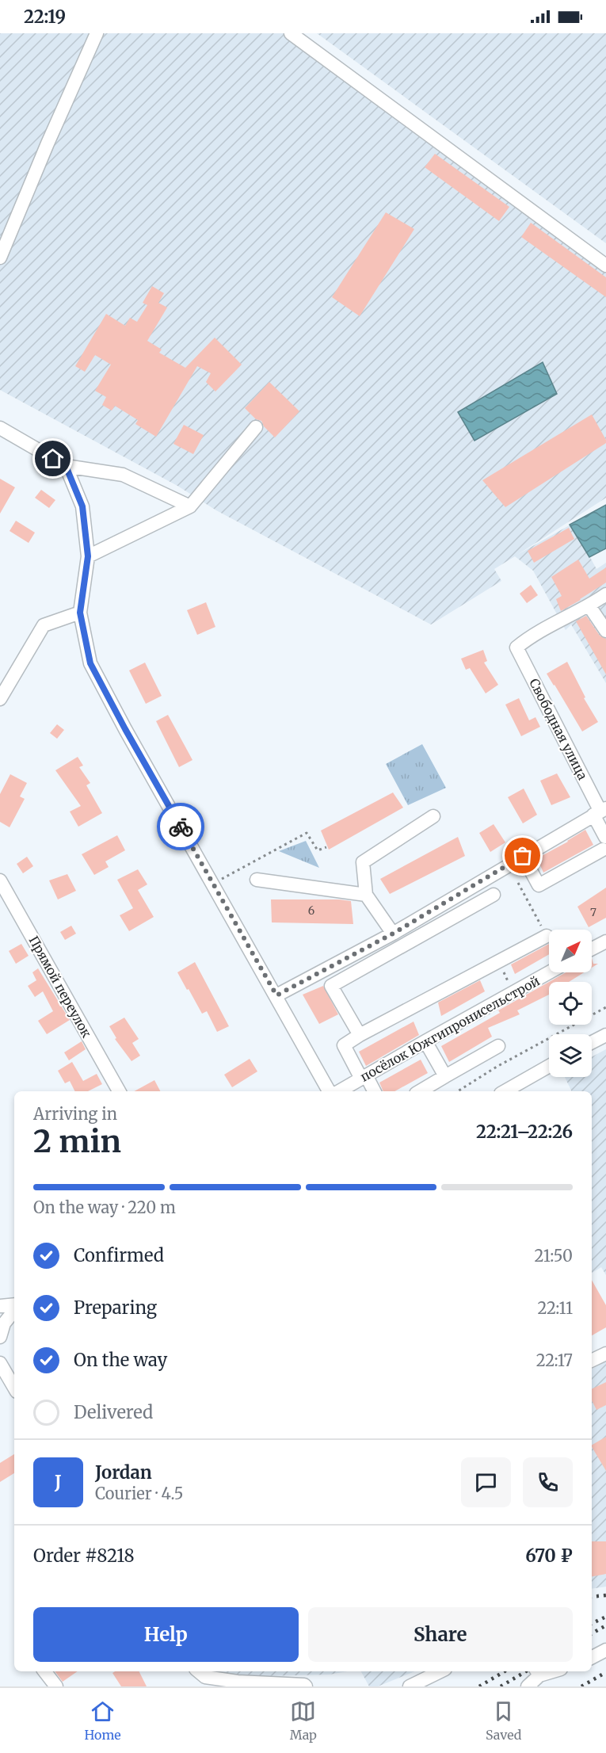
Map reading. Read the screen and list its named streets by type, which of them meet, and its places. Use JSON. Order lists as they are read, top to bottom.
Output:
{
  "streets": {
    "street": ["Свободная улица", "Прямой переулок", "посёлок Южгипронисельстрой"]
  },
  "house_numbers": ["6", "7"],
  "north": "top right",
  "page": {
    "status": "22:19",
    "heading": ["2 min", "Arriving in", "22:21–22:26"],
    "panel": [
      "Jordan",
      "Courier · 4.5",
      "Order #8218",
      "670 ₽"
    ],
    "bar": "On the way · 220 m",
    "list": [
      ["Confirmed", "21:50"],
      ["Preparing", "22:11"],
      ["On the way", "22:17"],
      "Delivered"
    ],
    "round": "J",
    "buttons": ["Help", "Share"],
    "tabs": ["Home", "Map", "Saved"]
  }
}
